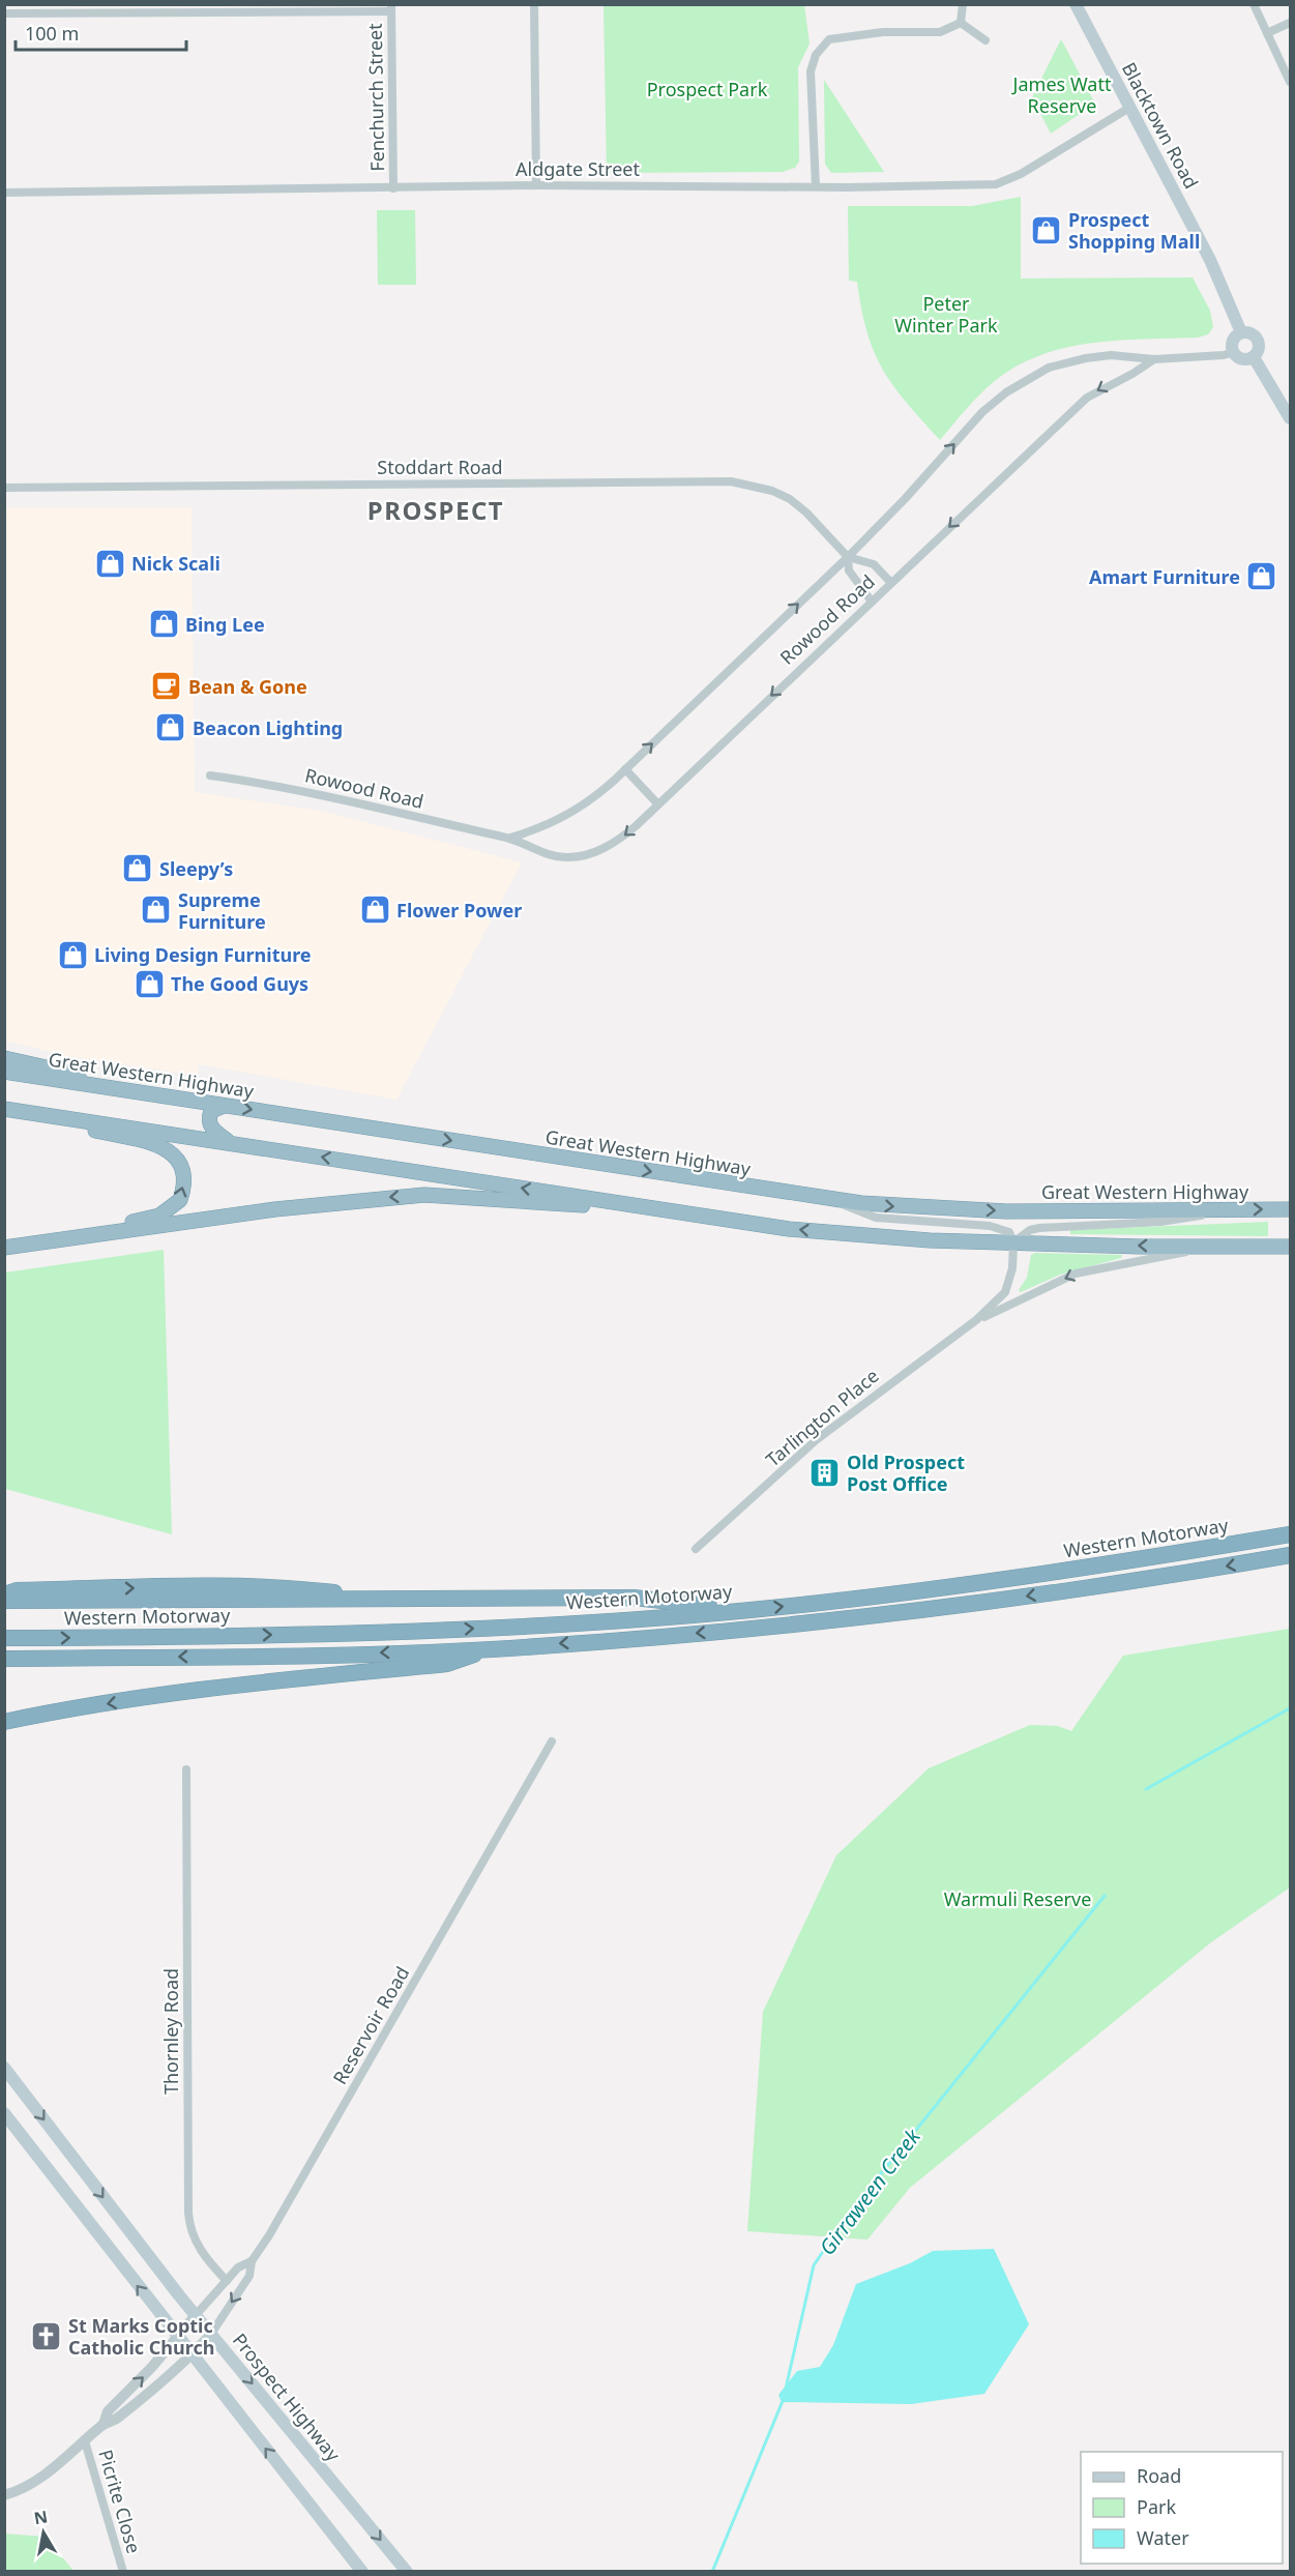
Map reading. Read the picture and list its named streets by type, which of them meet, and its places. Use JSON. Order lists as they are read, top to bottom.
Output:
{
  "streets": {
    "highway": ["Great Western Highway", "Western Motorway"],
    "main road": ["Blacktown Road", "Prospect Highway"],
    "street": [
      "Fenchurch Street",
      "Aldgate Street",
      "Stoddart Road",
      "Rowood Road",
      "Tarlington Place",
      "Reservoir Road",
      "Thornley Road",
      "Picrite Close"
    ]
  },
  "crossings": [
    ["Fenchurch Street", "Aldgate Street"],
    ["Blacktown Road", "Aldgate Street"],
    ["Blacktown Road", "Rowood Road"],
    ["Stoddart Road", "Rowood Road"],
    ["Reservoir Road", "Thornley Road"],
    ["Reservoir Road", "Prospect Highway"],
    ["Reservoir Road", "Picrite Close"]
  ],
  "districts": ["PROSPECT"],
  "water": ["Girraween Creek"],
  "parks": [
    "James Watt Reserve",
    "Prospect Park",
    "Peter Winter Park",
    "Warmuli Reserve"
  ],
  "places": {
    "shop": [
      "Prospect Shopping Mall",
      "Nick Scali",
      "Amart Furniture",
      "Bing Lee",
      "Beacon Lighting",
      "Sleepy’s",
      "Supreme Furniture",
      "Flower Power",
      "Living Design Furniture",
      "The Good Guys"
    ],
    "cafe": ["Bean & Gone"],
    "building": ["Old Prospect Post Office"],
    "church": ["St Marks Coptic Catholic Church"]
  },
  "legend": ["Road", "Park", "Water"],
  "scale_bar": "100 m",
  "north": "top"
}
